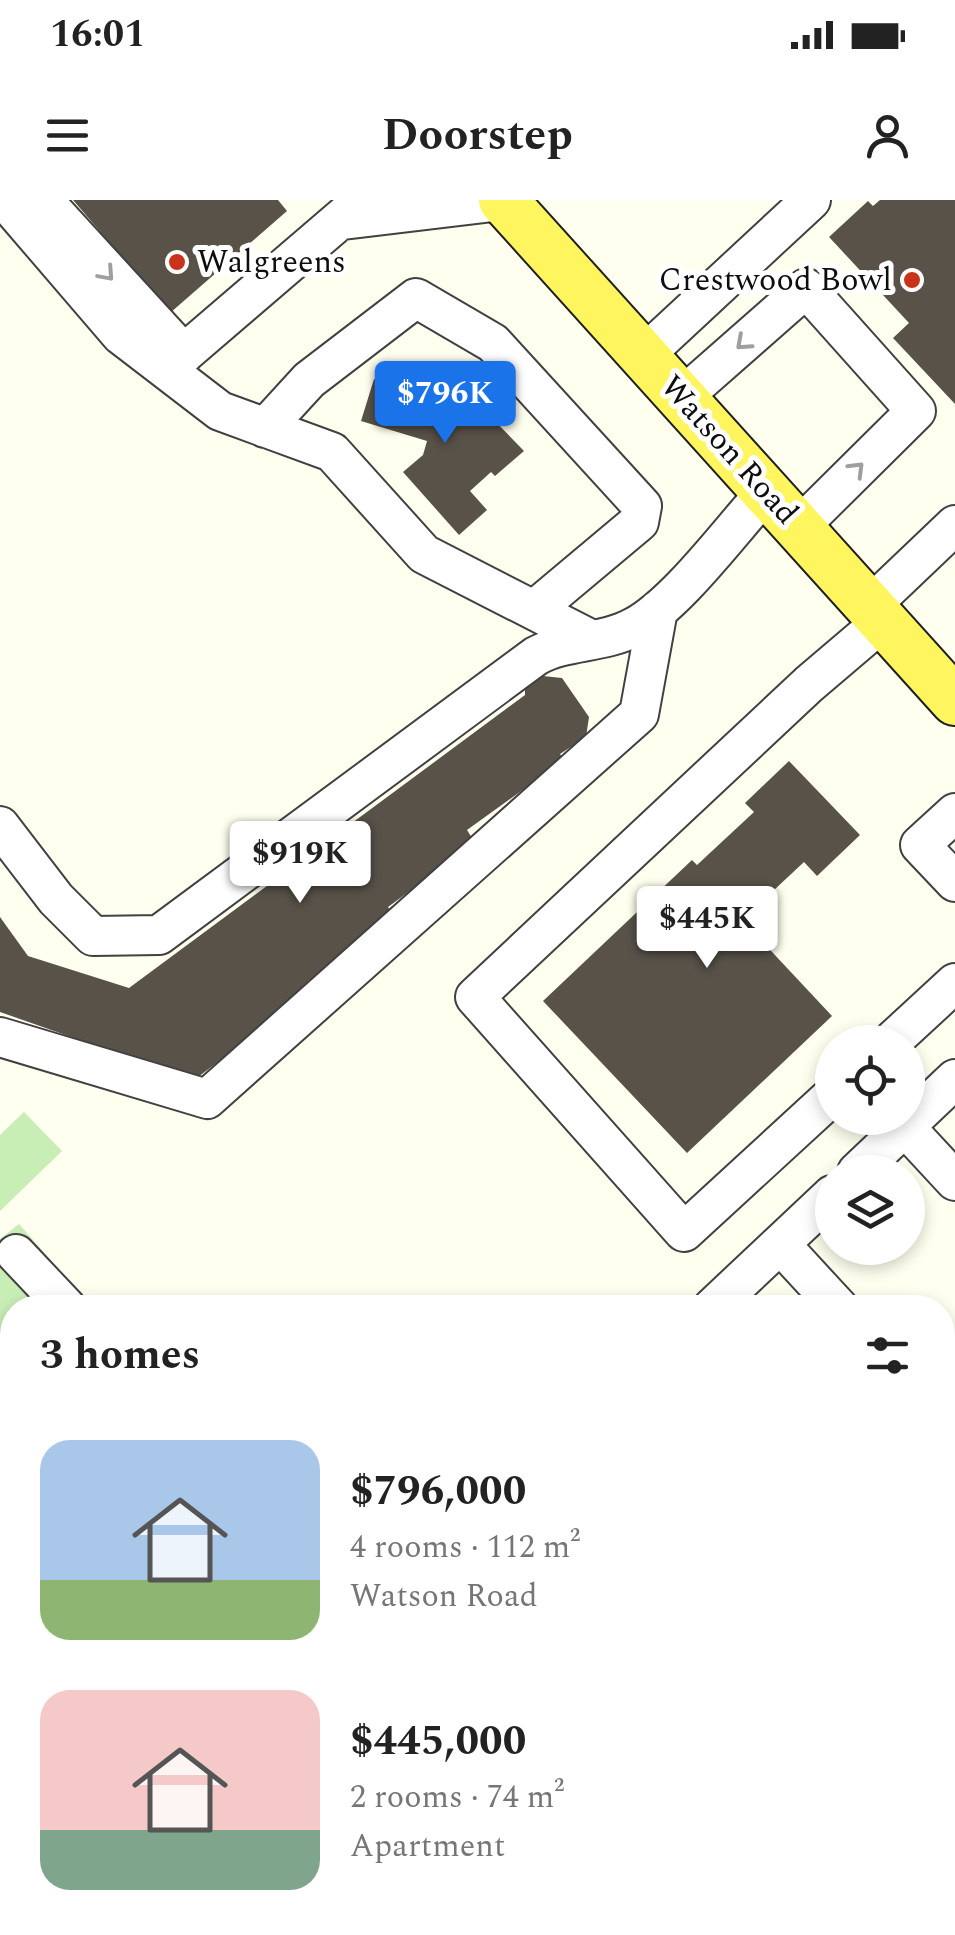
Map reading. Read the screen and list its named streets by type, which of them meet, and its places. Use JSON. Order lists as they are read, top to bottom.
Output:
{
  "streets": {
    "main road": ["Watson Road"]
  },
  "places": ["Walgreens", "Crestwood Bowl"],
  "page": {
    "status": "16:01",
    "header": "Doorstep",
    "price": ["$796K", "$919K", "$445K"],
    "heading": "3 homes",
    "list": [
      {
        "name": "$796,000",
        "note": "4 rooms · 112 m² · Watson Road"
      },
      {
        "name": "$445,000",
        "note": "2 rooms · 74 m² · Apartment"
      }
    ]
  }
}
